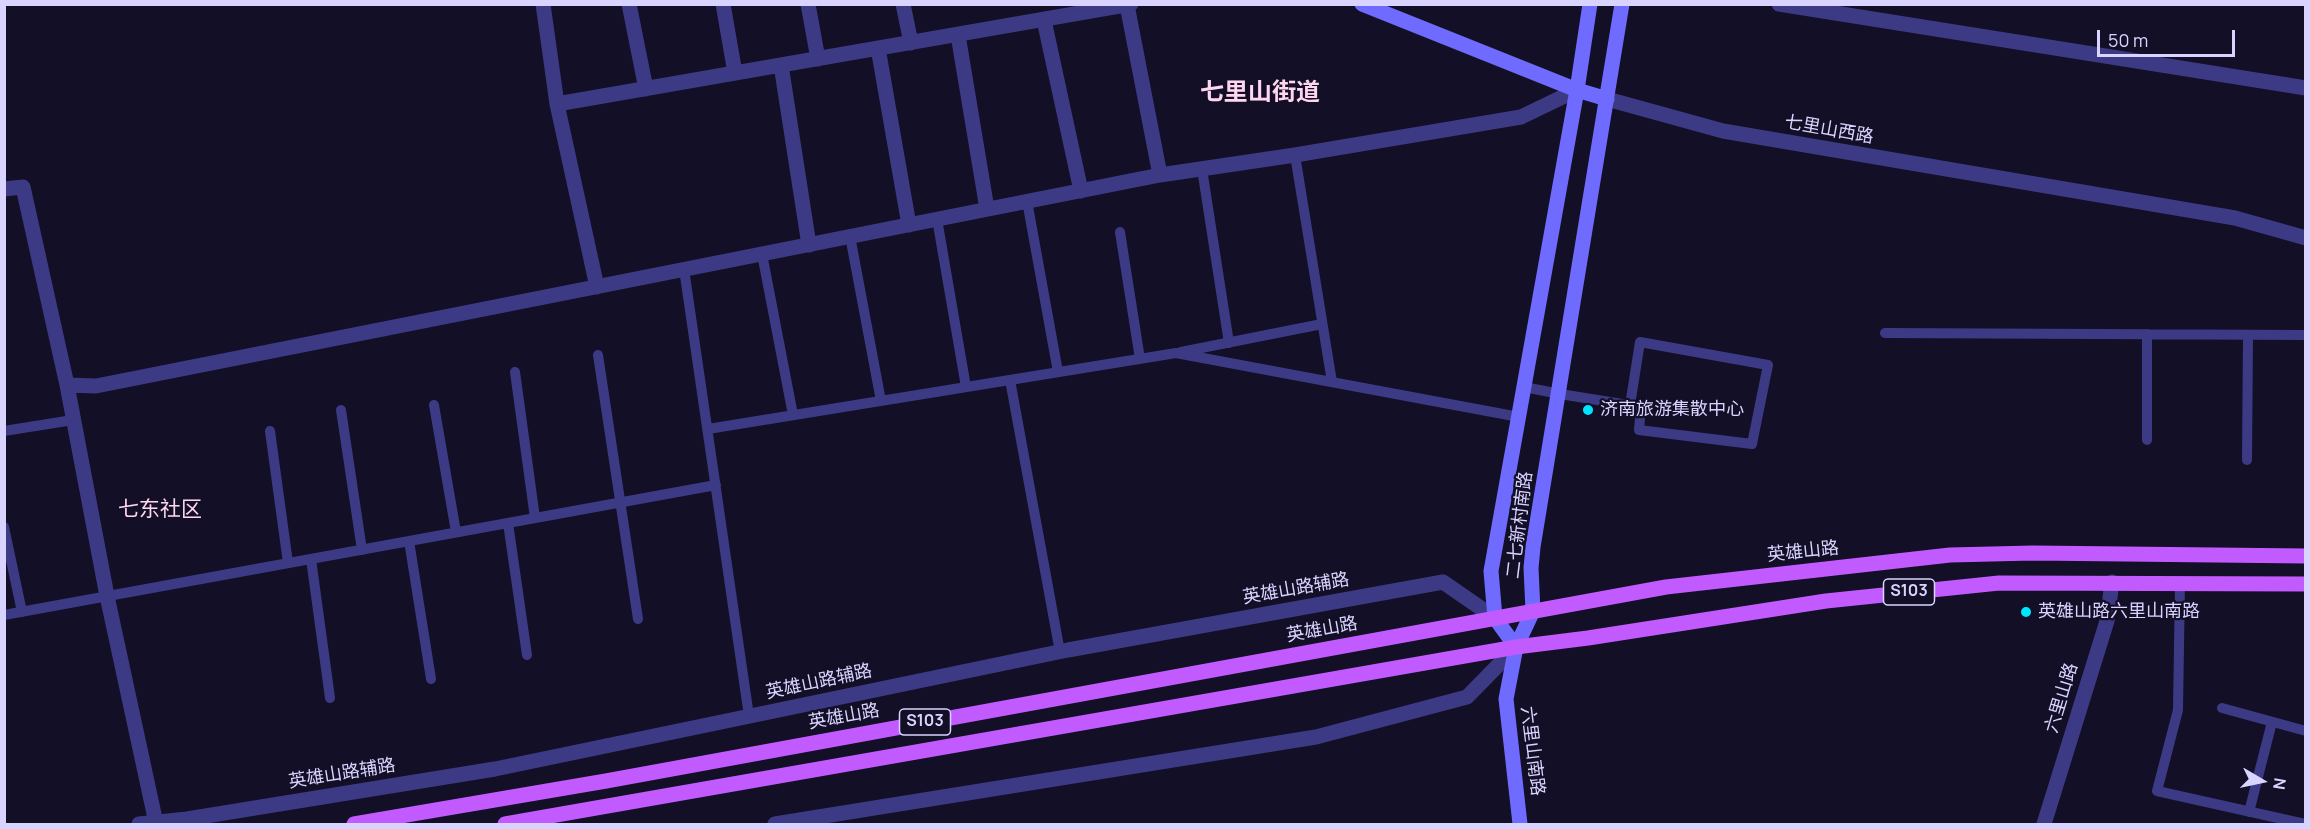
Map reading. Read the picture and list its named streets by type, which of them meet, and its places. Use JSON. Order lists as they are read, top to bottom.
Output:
{
  "streets": {
    "main road": [
      "七里山西路",
      "二七新村南路",
      "英雄山路",
      "S103",
      "六里山南路"
    ],
    "street": ["英雄山路辅路", "六里山路"]
  },
  "crossings": [
    ["七里山西路", "二七新村南路"],
    ["二七新村南路", "英雄山路"],
    ["二七新村南路", "英雄山路辅路"],
    ["二七新村南路", "S103"],
    ["二七新村南路", "六里山南路"],
    ["英雄山路", "英雄山路辅路"],
    ["S103", "六里山路"],
    ["S103", "六里山南路"]
  ],
  "districts": ["七里山街道", "七东社区"],
  "places": ["济南旅游集散中心", "英雄山路六里山南路"],
  "scale_bar": "50 m",
  "north": "right"
}
